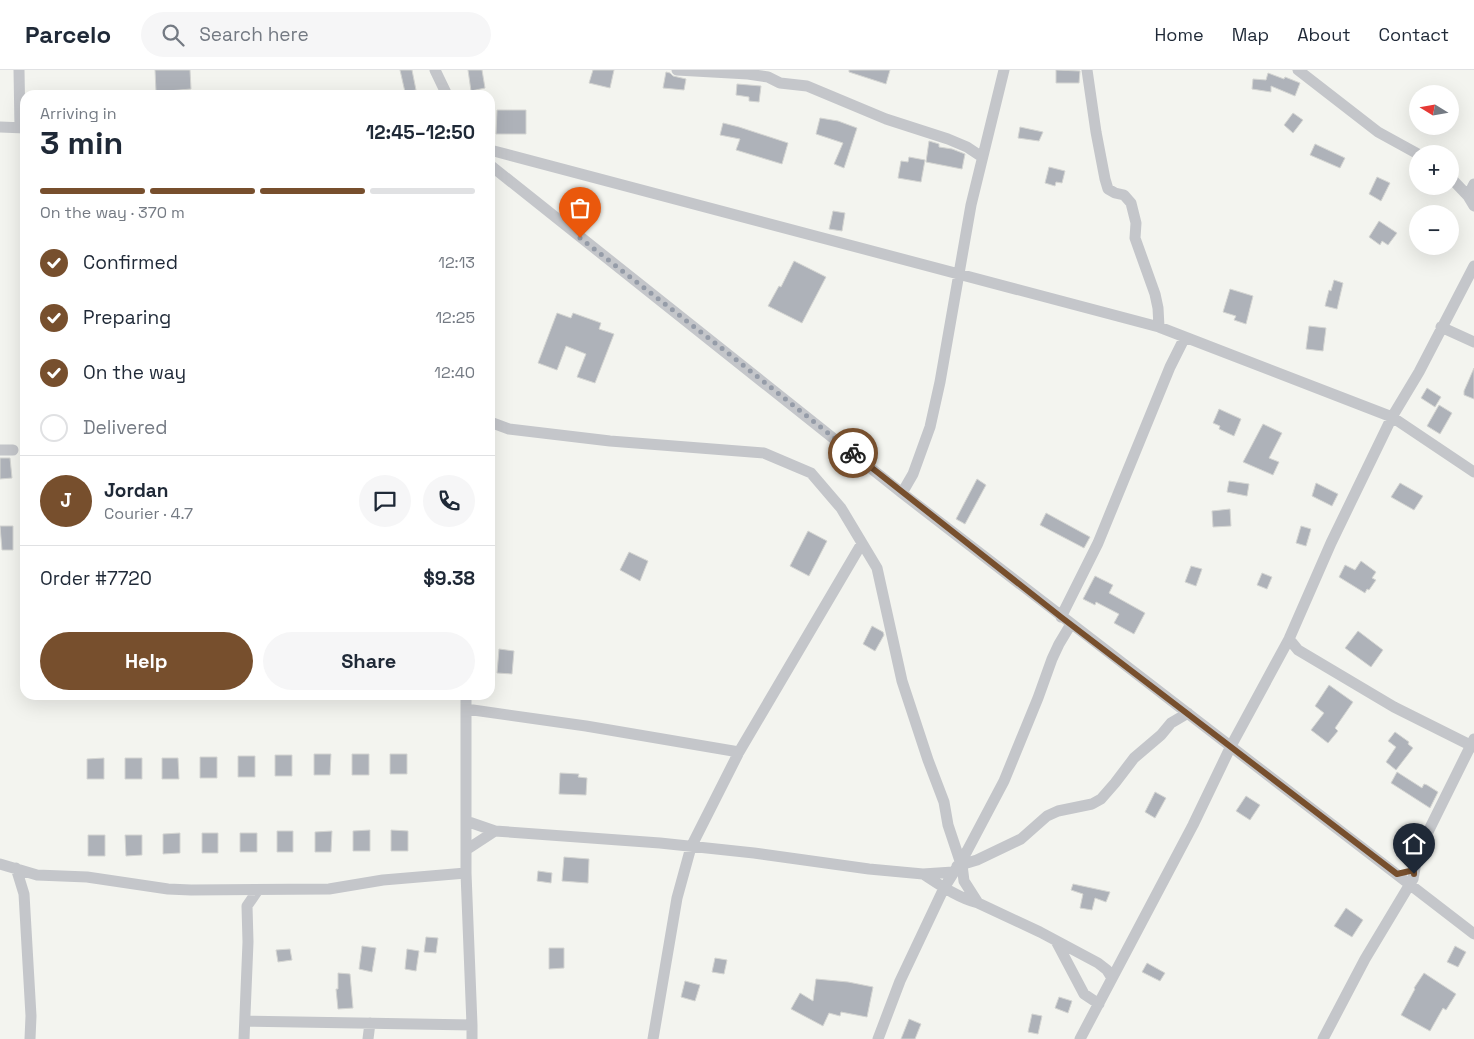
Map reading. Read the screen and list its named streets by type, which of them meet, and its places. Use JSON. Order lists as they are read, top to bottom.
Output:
{
  "north": "left",
  "page": {
    "header": "Parcelo",
    "search": "Search here",
    "nav": [
      "Home",
      "Map",
      "About",
      "Contact"
    ],
    "map_buttons": ["+", "−"],
    "heading": ["3 min", "Arriving in", "12:45–12:50"],
    "panel": [
      "Jordan",
      "Courier · 4.7",
      "Order #7720",
      "$9.38"
    ],
    "bar": "On the way · 370 m",
    "list": [
      ["Confirmed", "12:13"],
      ["Preparing", "12:25"],
      ["On the way", "12:40"],
      "Delivered"
    ],
    "round": "J",
    "buttons": ["Help", "Share"]
  }
}
